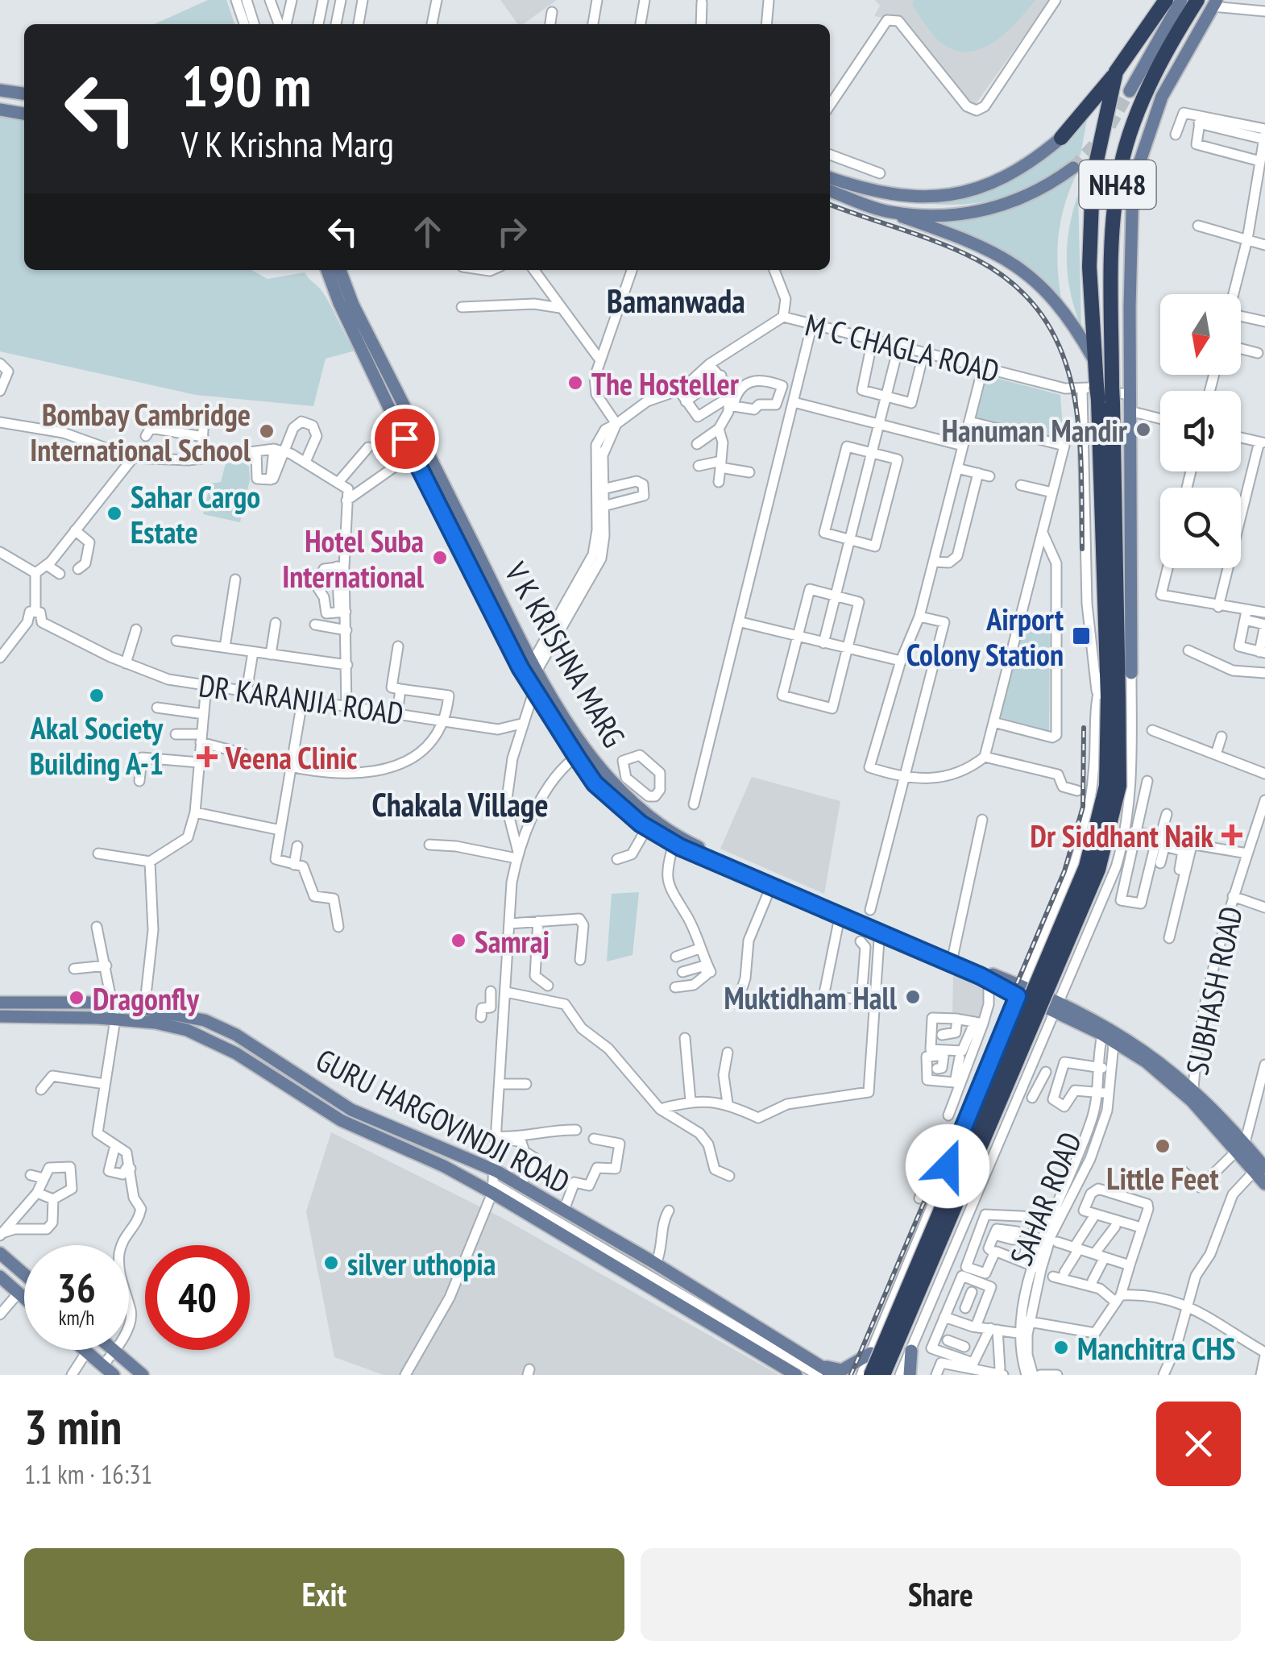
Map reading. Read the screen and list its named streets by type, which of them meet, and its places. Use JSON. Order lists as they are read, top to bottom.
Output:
{
  "streets": {
    "highway": ["NH48"],
    "main road": ["V K KRISHNA MARG", "GURU HARGOVINDJI ROAD"],
    "street": [
      "M C CHAGLA ROAD",
      "DR KARANJIA ROAD",
      "SUBHASH ROAD",
      "SAHAR ROAD"
    ]
  },
  "crossings": [
    ["NH48", "M C CHAGLA ROAD"]
  ],
  "districts": ["Bamanwada", "Chakala Village"],
  "places": {
    "other": [
      "The Hosteller",
      "Hanuman Mandir",
      "Bombay Cambridge International School",
      "Sahar Cargo Estate",
      "Hotel Suba International",
      "Akal Society Building A-1",
      "Samraj",
      "Muktidham Hall",
      "Dragonfly",
      "Little Feet",
      "silver uthopia",
      "Manchitra CHS"
    ],
    "transit": ["Airport Colony Station"],
    "health": ["Veena Clinic", "Dr Siddhant Naik"]
  },
  "north": "bottom",
  "page": {
    "turn": ["190 m", "V K Krishna Marg"],
    "speed": "36 km/h",
    "limit": "40",
    "heading": ["3 min", "1.1 km · 16:31"],
    "buttons": ["Exit", "Share"]
  }
}
